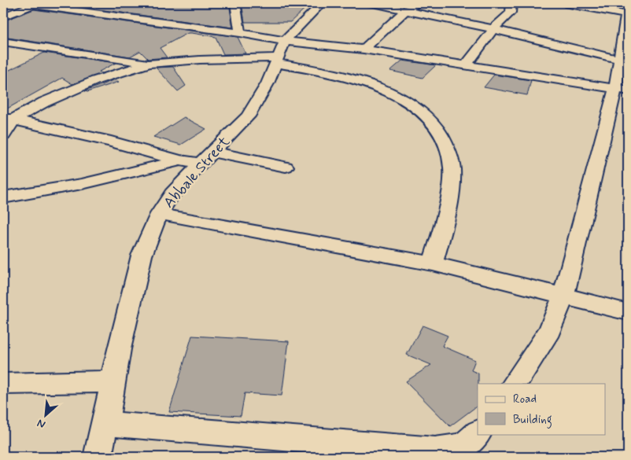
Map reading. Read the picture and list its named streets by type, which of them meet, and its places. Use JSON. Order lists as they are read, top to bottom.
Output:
{
  "streets": {
    "street": ["Abbale Street"]
  },
  "legend": ["Road", "Building"],
  "north": "bottom left"
}
